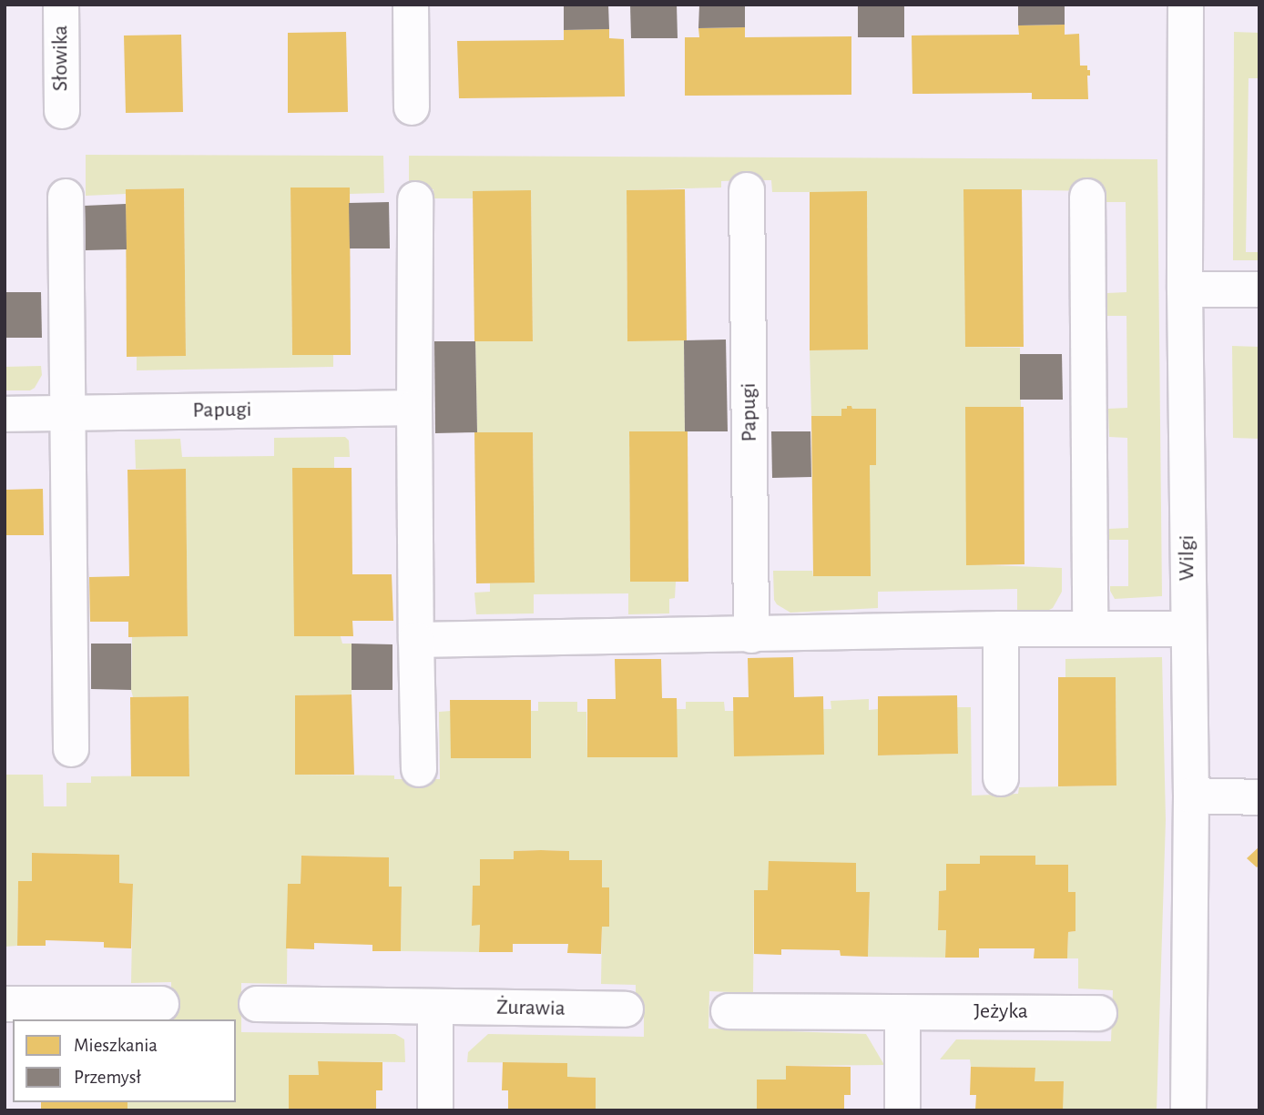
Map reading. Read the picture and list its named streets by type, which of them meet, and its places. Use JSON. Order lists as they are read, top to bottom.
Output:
{
  "streets": {
    "street": [
      "Słowika",
      "Papugi",
      "Wilgi",
      "Żurawia",
      "Jeżyka"
    ]
  },
  "legend": ["Mieszkania", "Przemysł"]
}
